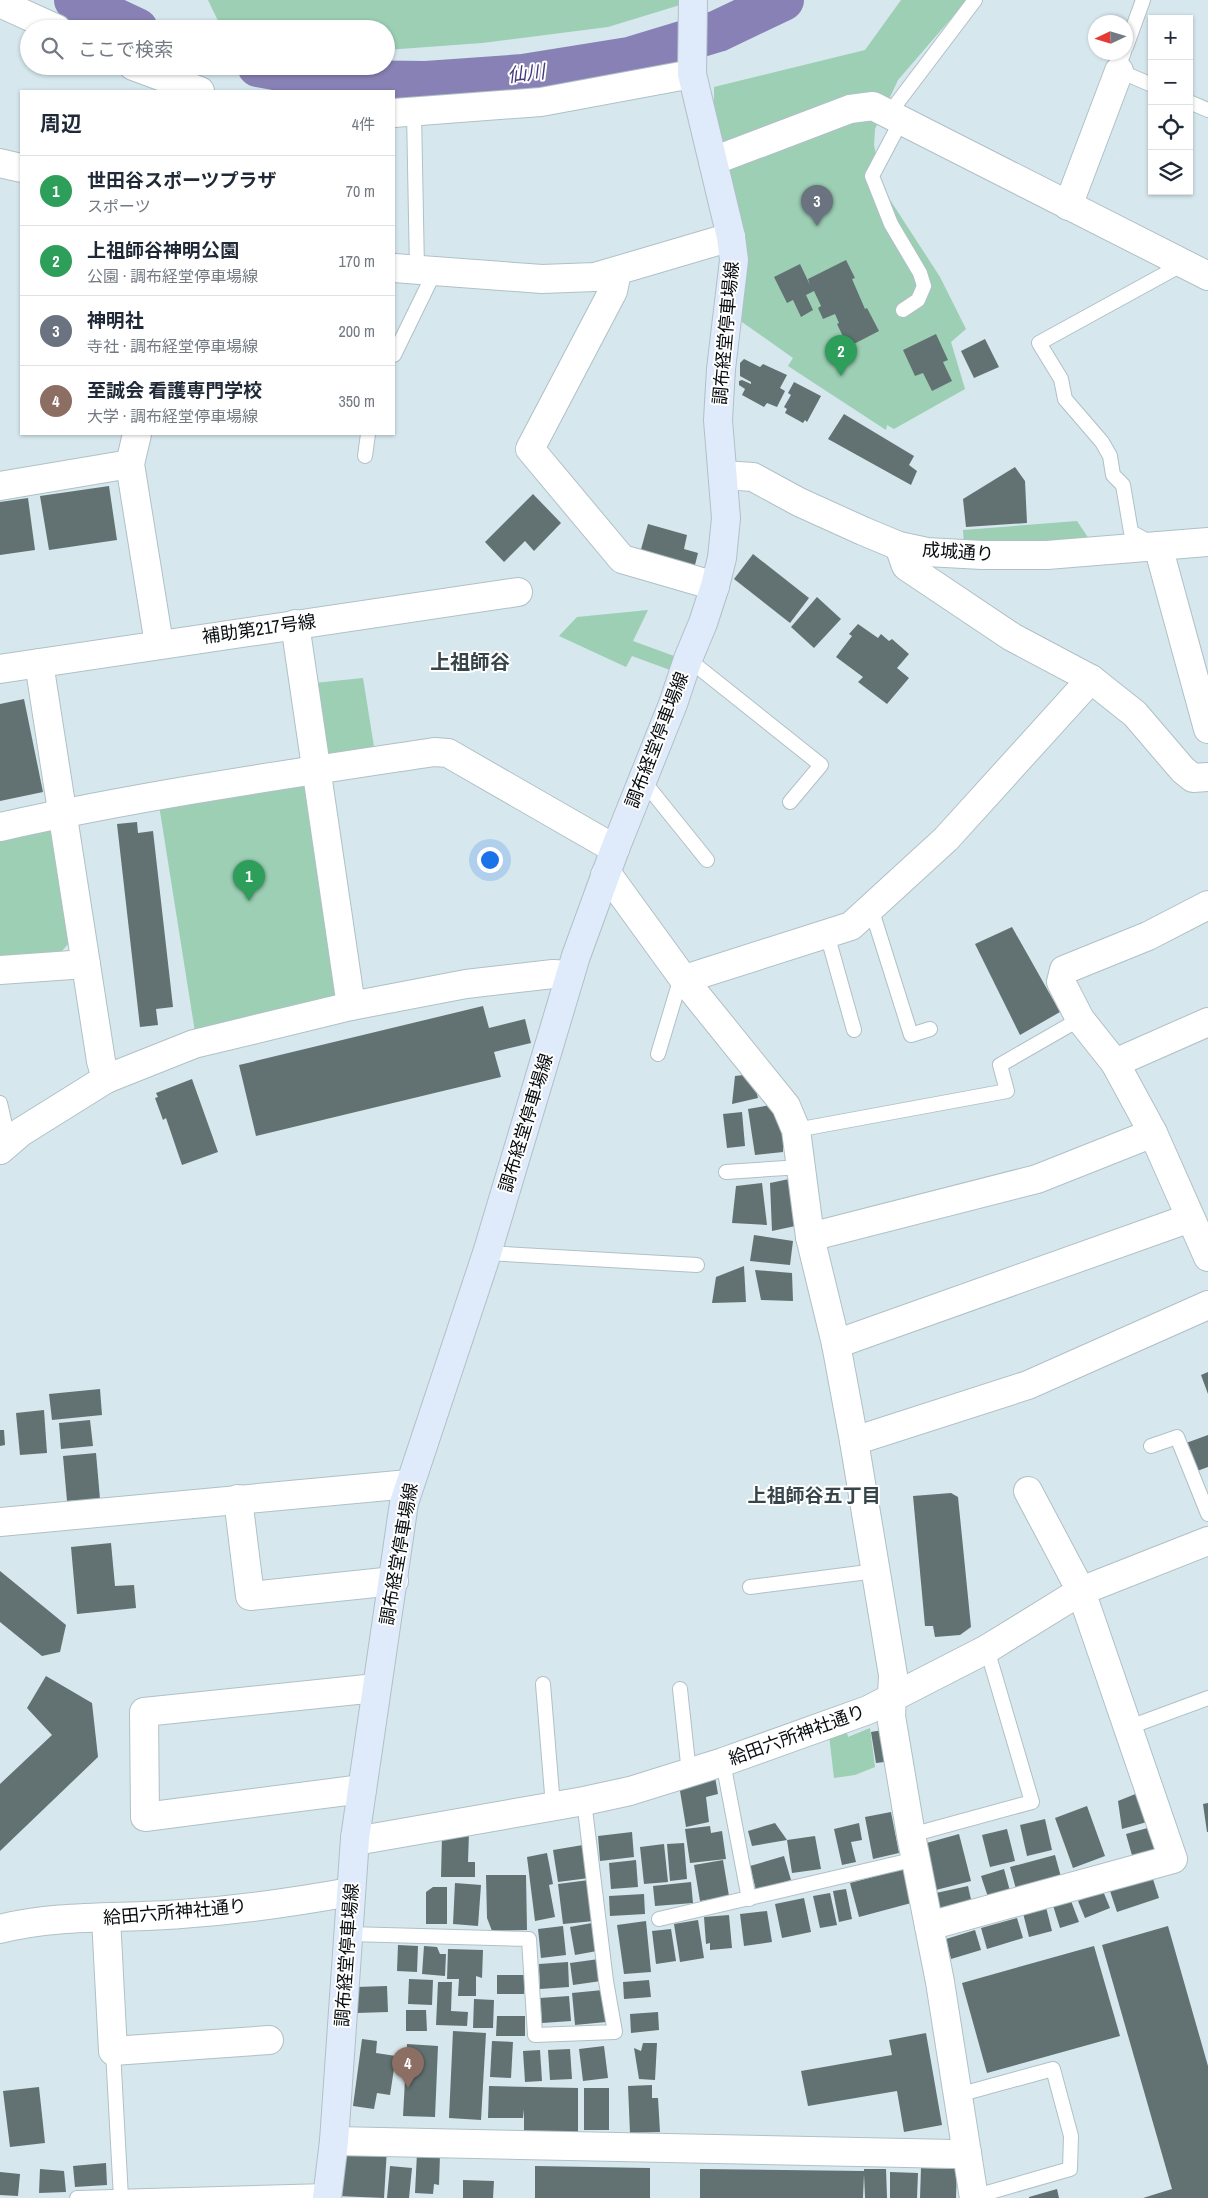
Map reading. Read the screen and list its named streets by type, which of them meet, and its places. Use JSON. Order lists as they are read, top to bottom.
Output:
{
  "streets": {
    "main road": ["調布経堂停車場線"],
    "street": ["成城通り", "補助第217号線", "給田六所神社通り"]
  },
  "crossings": [
    ["調布経堂停車場線", "成城通り"],
    ["調布経堂停車場線", "給田六所神社通り"]
  ],
  "districts": ["上祖師谷", "上祖師谷五丁目"],
  "water": ["仙川"],
  "north": "left",
  "page": {
    "map_buttons": ["+", "−"],
    "search": "ここで検索",
    "heading": ["周辺", "4件"],
    "list": [
      {
        "mark": "1",
        "name": "世田谷スポーツプラザ",
        "note": "スポーツ",
        "value": "70 m"
      },
      {
        "mark": "2",
        "name": "上祖師谷神明公園",
        "note": "公園 · 調布経堂停車場線",
        "value": "170 m"
      },
      {
        "mark": "3",
        "name": "神明社",
        "note": "寺社 · 調布経堂停車場線",
        "value": "200 m"
      },
      {
        "mark": "4",
        "name": "至誠会 看護専門学校",
        "note": "大学 · 調布経堂停車場線",
        "value": "350 m"
      }
    ],
    "pins": [
      "3",
      "2",
      "1",
      "4"
    ]
  }
}
